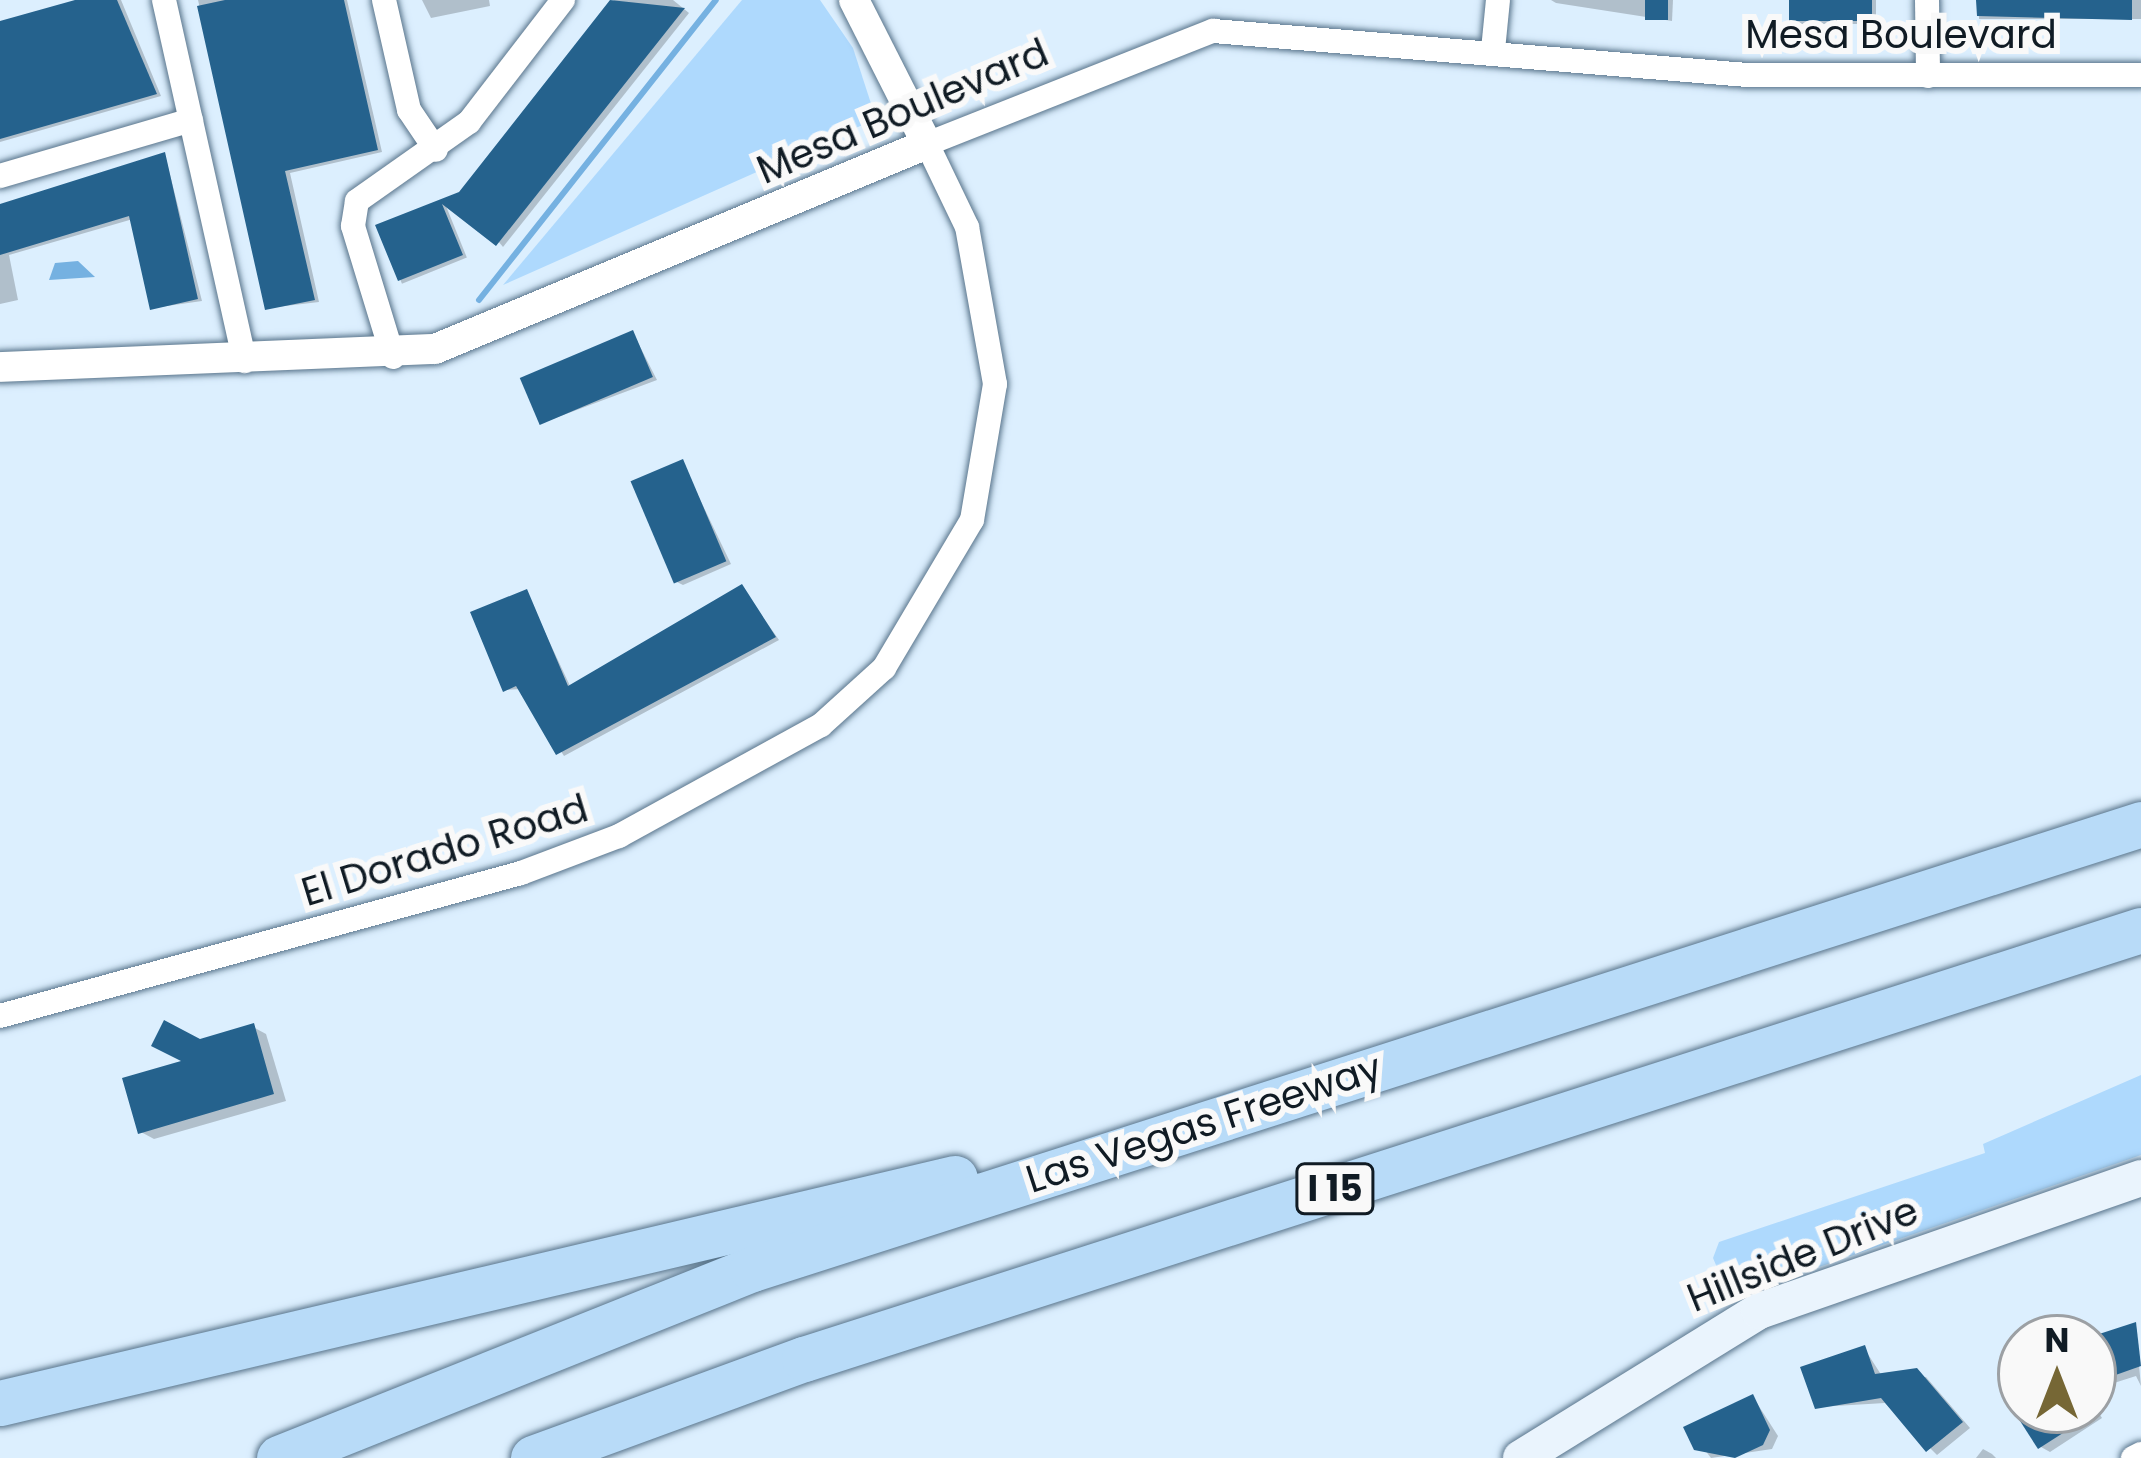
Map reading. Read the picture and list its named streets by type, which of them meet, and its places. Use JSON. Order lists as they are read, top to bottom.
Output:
{
  "streets": {
    "highway": ["Las Vegas Freeway", "I 15"],
    "main road": ["Hillside Drive"],
    "street": ["Mesa Boulevard", "El Dorado Road"]
  },
  "crossings": [
    ["Mesa Boulevard", "El Dorado Road"]
  ],
  "north": "top"
}
